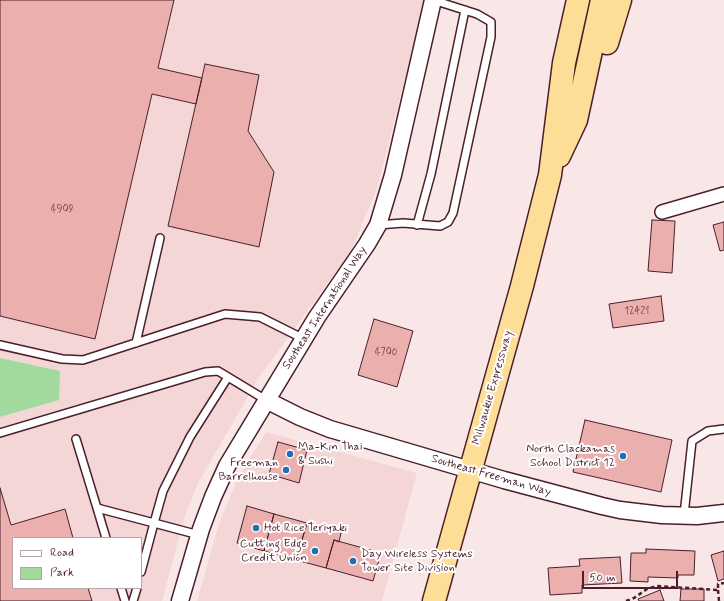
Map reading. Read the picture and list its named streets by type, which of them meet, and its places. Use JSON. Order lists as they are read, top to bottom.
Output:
{
  "streets": {
    "highway": ["Milwaukie Expressway"],
    "street": ["Southeast International Way", "Southeast Freeman Way"]
  },
  "crossings": [
    ["Southeast International Way", "Southeast Freeman Way"],
    ["Milwaukie Expressway", "Southeast Freeman Way"]
  ],
  "places": [
    "Ma-Kin Thai & Sushi",
    "North Clackamas School District 12",
    "Freeman Barrelhouse",
    "Hot Rice Teriyaki",
    "Cutting Edge Credit Union",
    "Day Wireless Systems Tower Site Division"
  ],
  "house_numbers": ["4909", "12421", "4700"],
  "legend": ["Road", "Park"],
  "scale_bar": "50 m"
}
